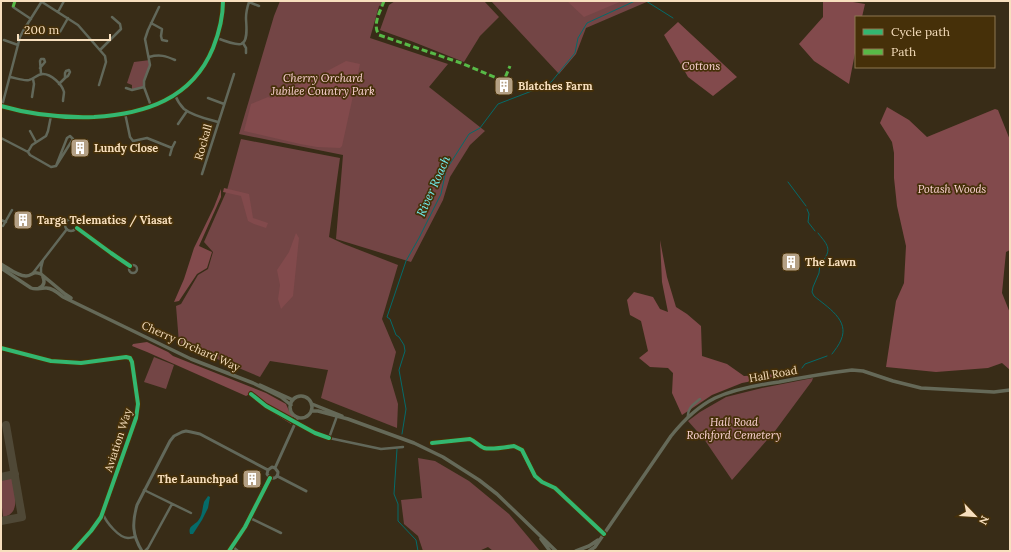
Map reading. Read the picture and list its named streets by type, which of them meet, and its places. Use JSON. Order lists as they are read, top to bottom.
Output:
{
  "streets": {
    "main road": ["Cherry Orchard Way", "Hall Road"],
    "street": ["Rockall", "Aviation Way"]
  },
  "water": ["River Roach"],
  "parks": [
    "Cottons",
    "Cherry Orchard Jubilee Country Park",
    "Potash Woods",
    "Hall Road Rochford Cemetery"
  ],
  "places": {
    "building": [
      "Blatches Farm",
      "Lundy Close",
      "Targa Telematics / Viasat",
      "The Lawn",
      "The Launchpad"
    ]
  },
  "legend": ["Cycle path", "Path"],
  "scale_bar": "200 m",
  "north": "bottom right"
}
